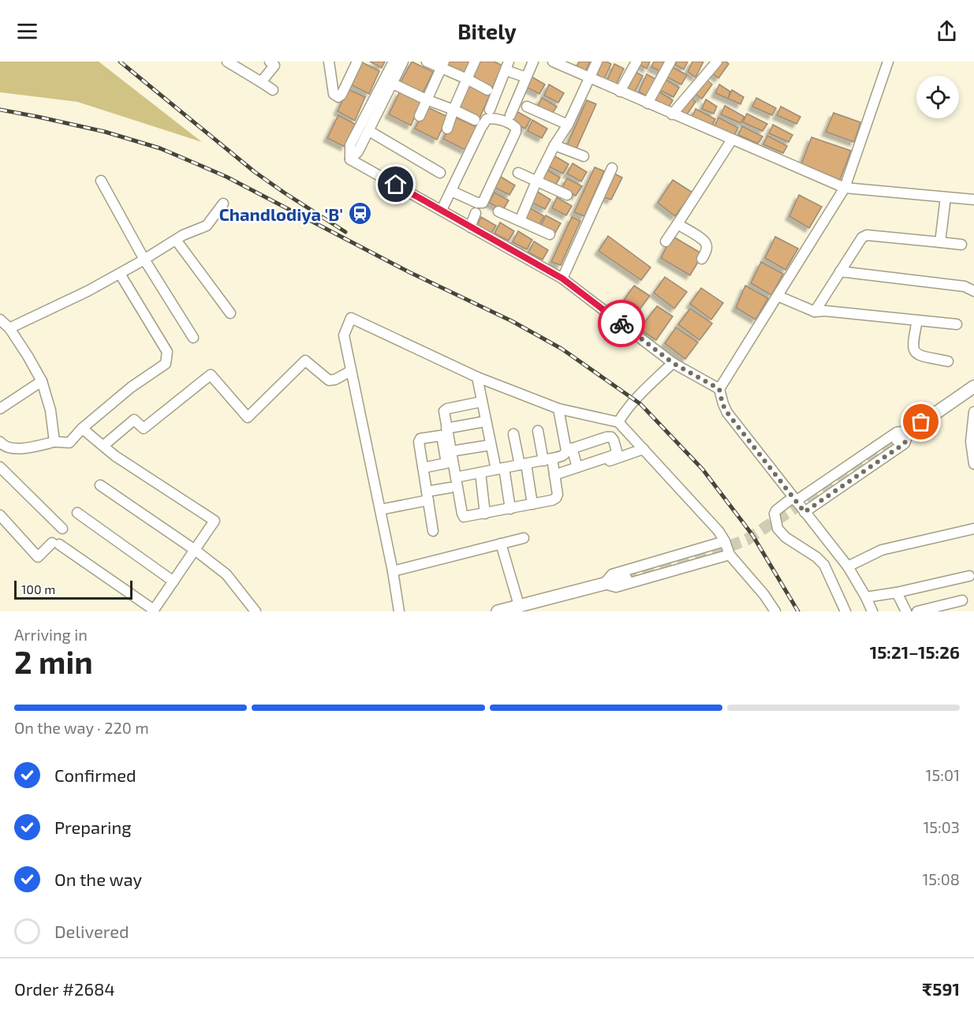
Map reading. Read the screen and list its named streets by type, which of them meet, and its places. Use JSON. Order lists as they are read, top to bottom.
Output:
{
  "places": {
    "station": ["Chandlodiya 'B'"]
  },
  "scale_bar": "100 m",
  "page": {
    "header": "Bitely",
    "scale": "100 m",
    "heading": ["2 min", "Arriving in", "15:21–15:26"],
    "panel": ["Order #2684", "₹591"],
    "bar": "On the way · 220 m",
    "list": [
      ["Confirmed", "15:01"],
      ["Preparing", "15:03"],
      ["On the way", "15:08"],
      "Delivered"
    ]
  }
}
